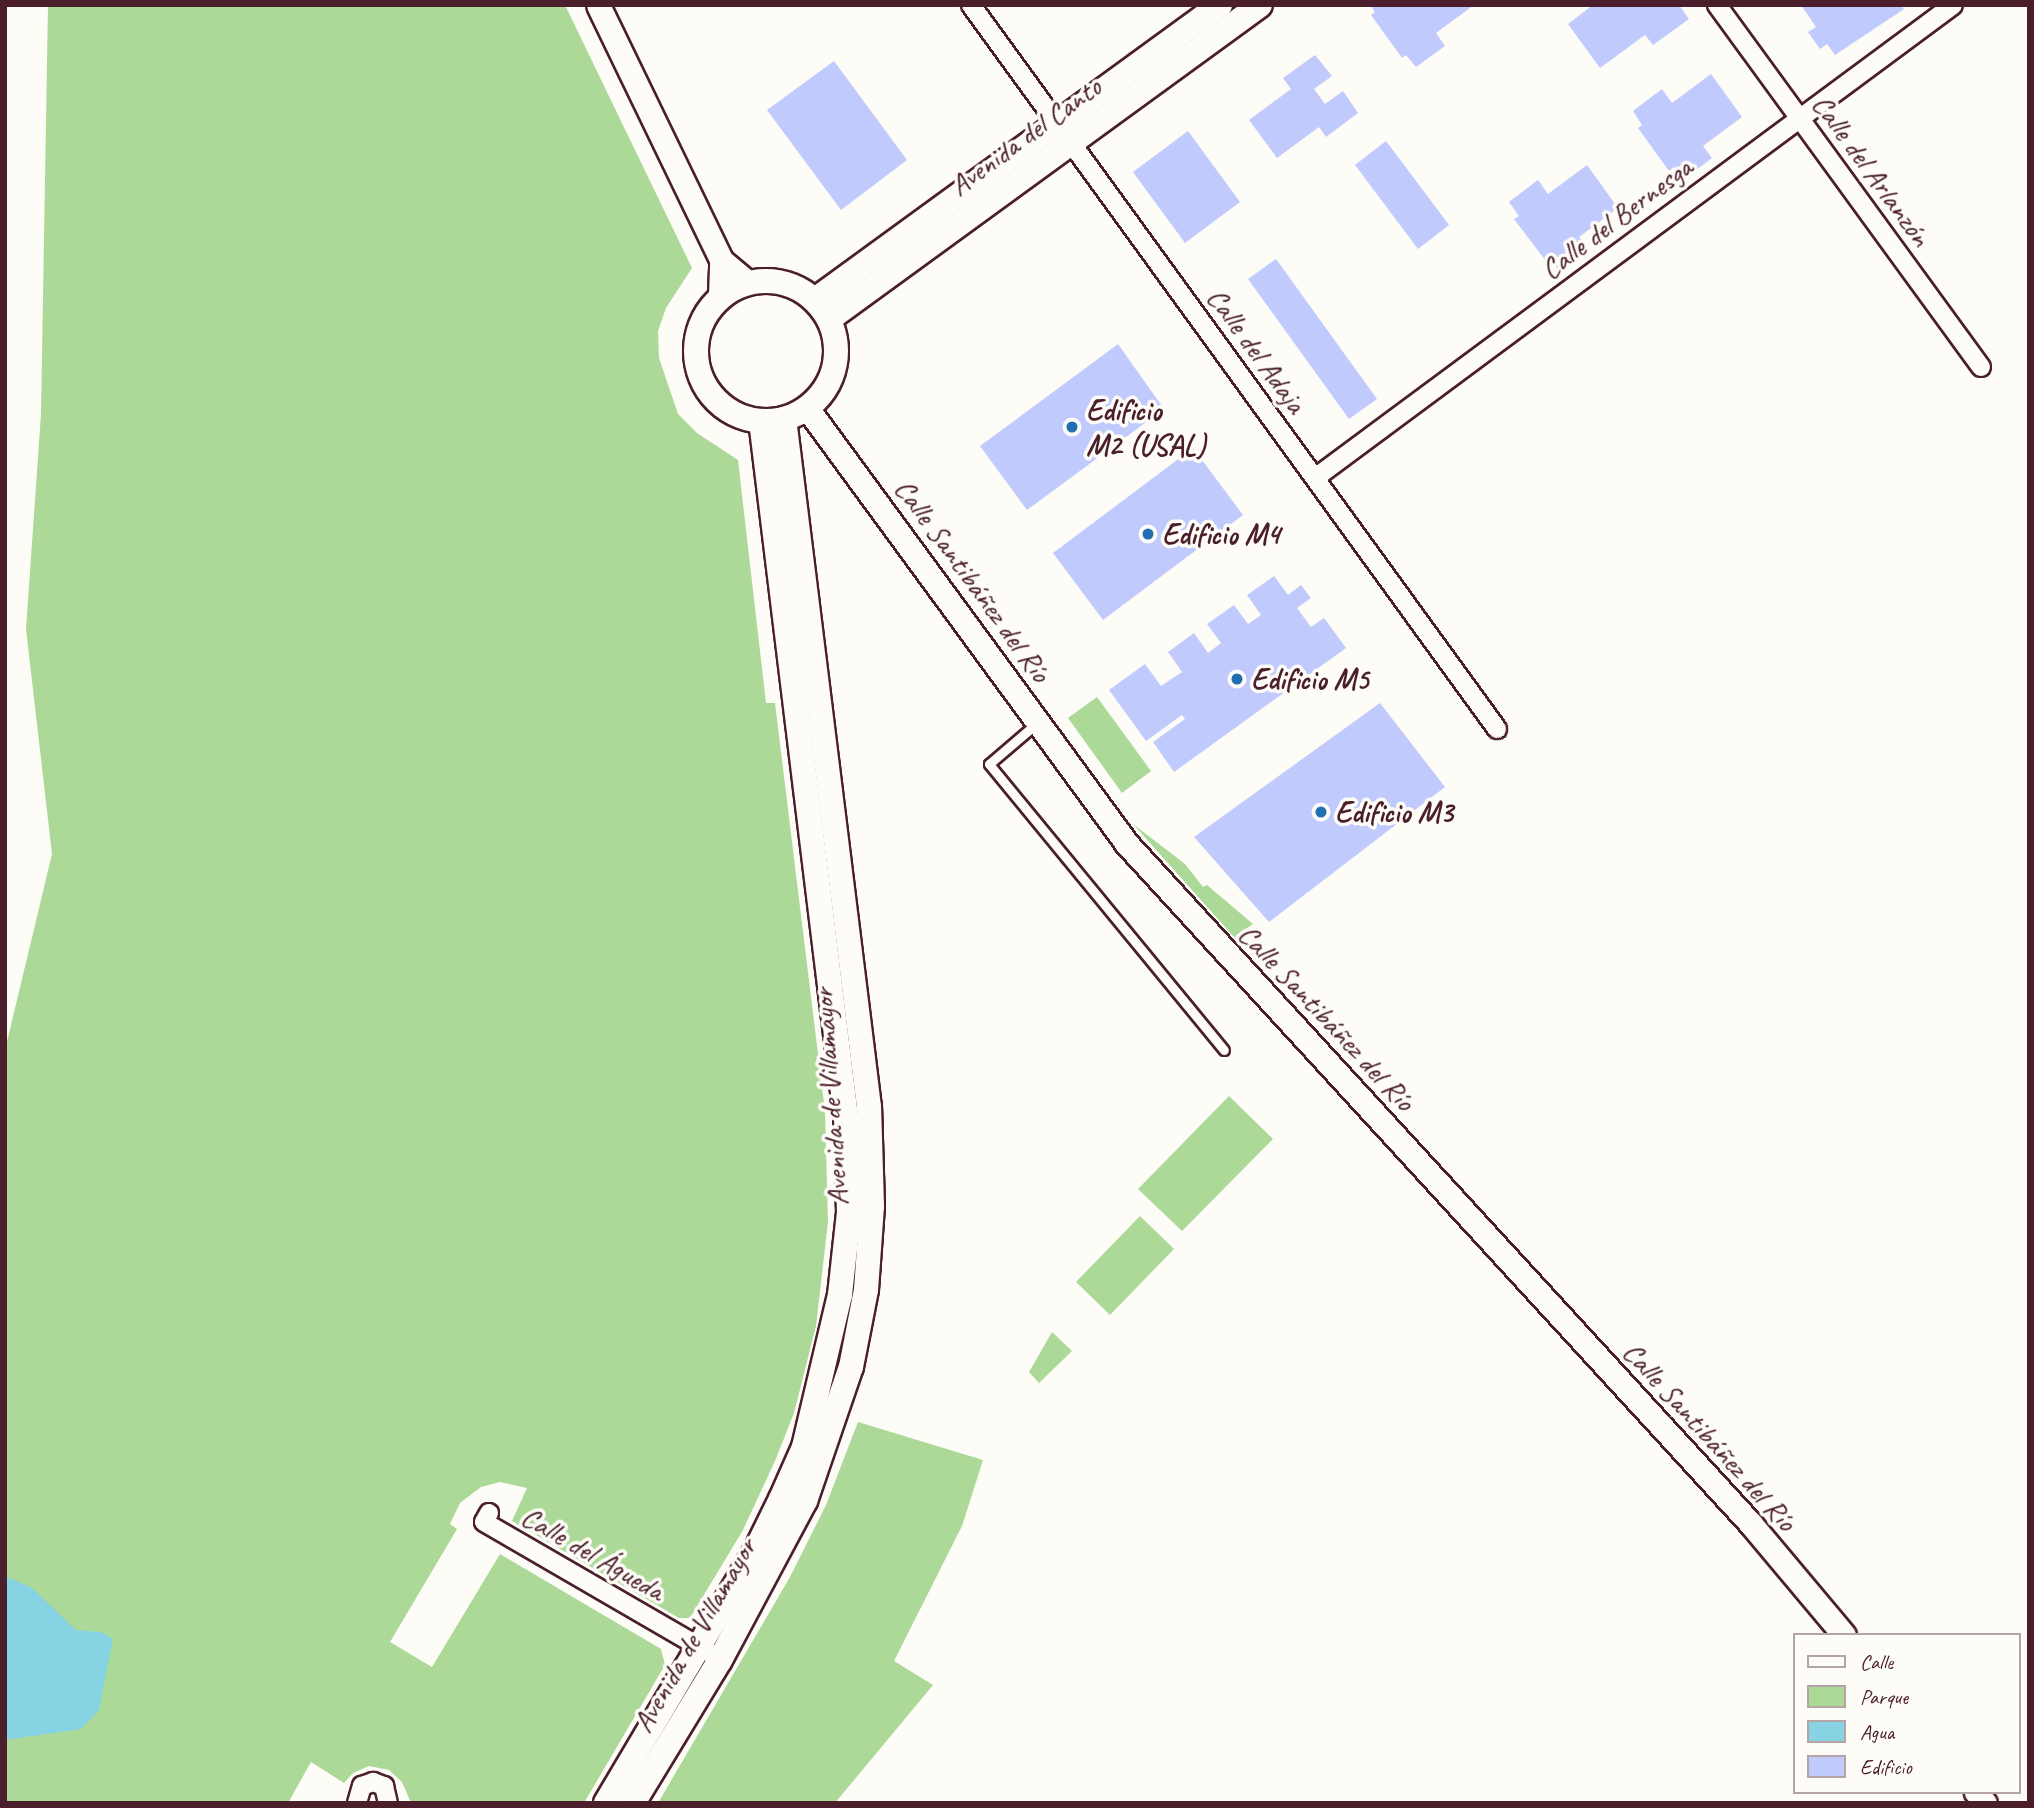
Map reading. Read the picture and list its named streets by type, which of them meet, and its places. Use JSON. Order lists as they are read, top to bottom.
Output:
{
  "streets": {
    "main road": ["Avenida del Canto", "Avenida de Villamayor"],
    "street": [
      "Calle del Arlanzón",
      "Calle del Bernesga",
      "Calle del Adaja",
      "Calle Santibáñez del Río",
      "Calle del Águeda"
    ]
  },
  "crossings": [
    ["Avenida del Canto", "Calle del Adaja"],
    ["Avenida del Canto", "Calle Santibáñez del Río"],
    ["Avenida del Canto", "Avenida de Villamayor"],
    ["Calle del Arlanzón", "Calle del Bernesga"],
    ["Calle del Bernesga", "Calle del Adaja"],
    ["Calle Santibáñez del Río", "Avenida de Villamayor"],
    ["Avenida de Villamayor", "Calle del Águeda"]
  ],
  "places": [
    "Edificio M2 (USAL)",
    "Edificio M4",
    "Edificio M5",
    "Edificio M3"
  ],
  "legend": [
    "Calle",
    "Parque",
    "Agua",
    "Edificio"
  ]
}
